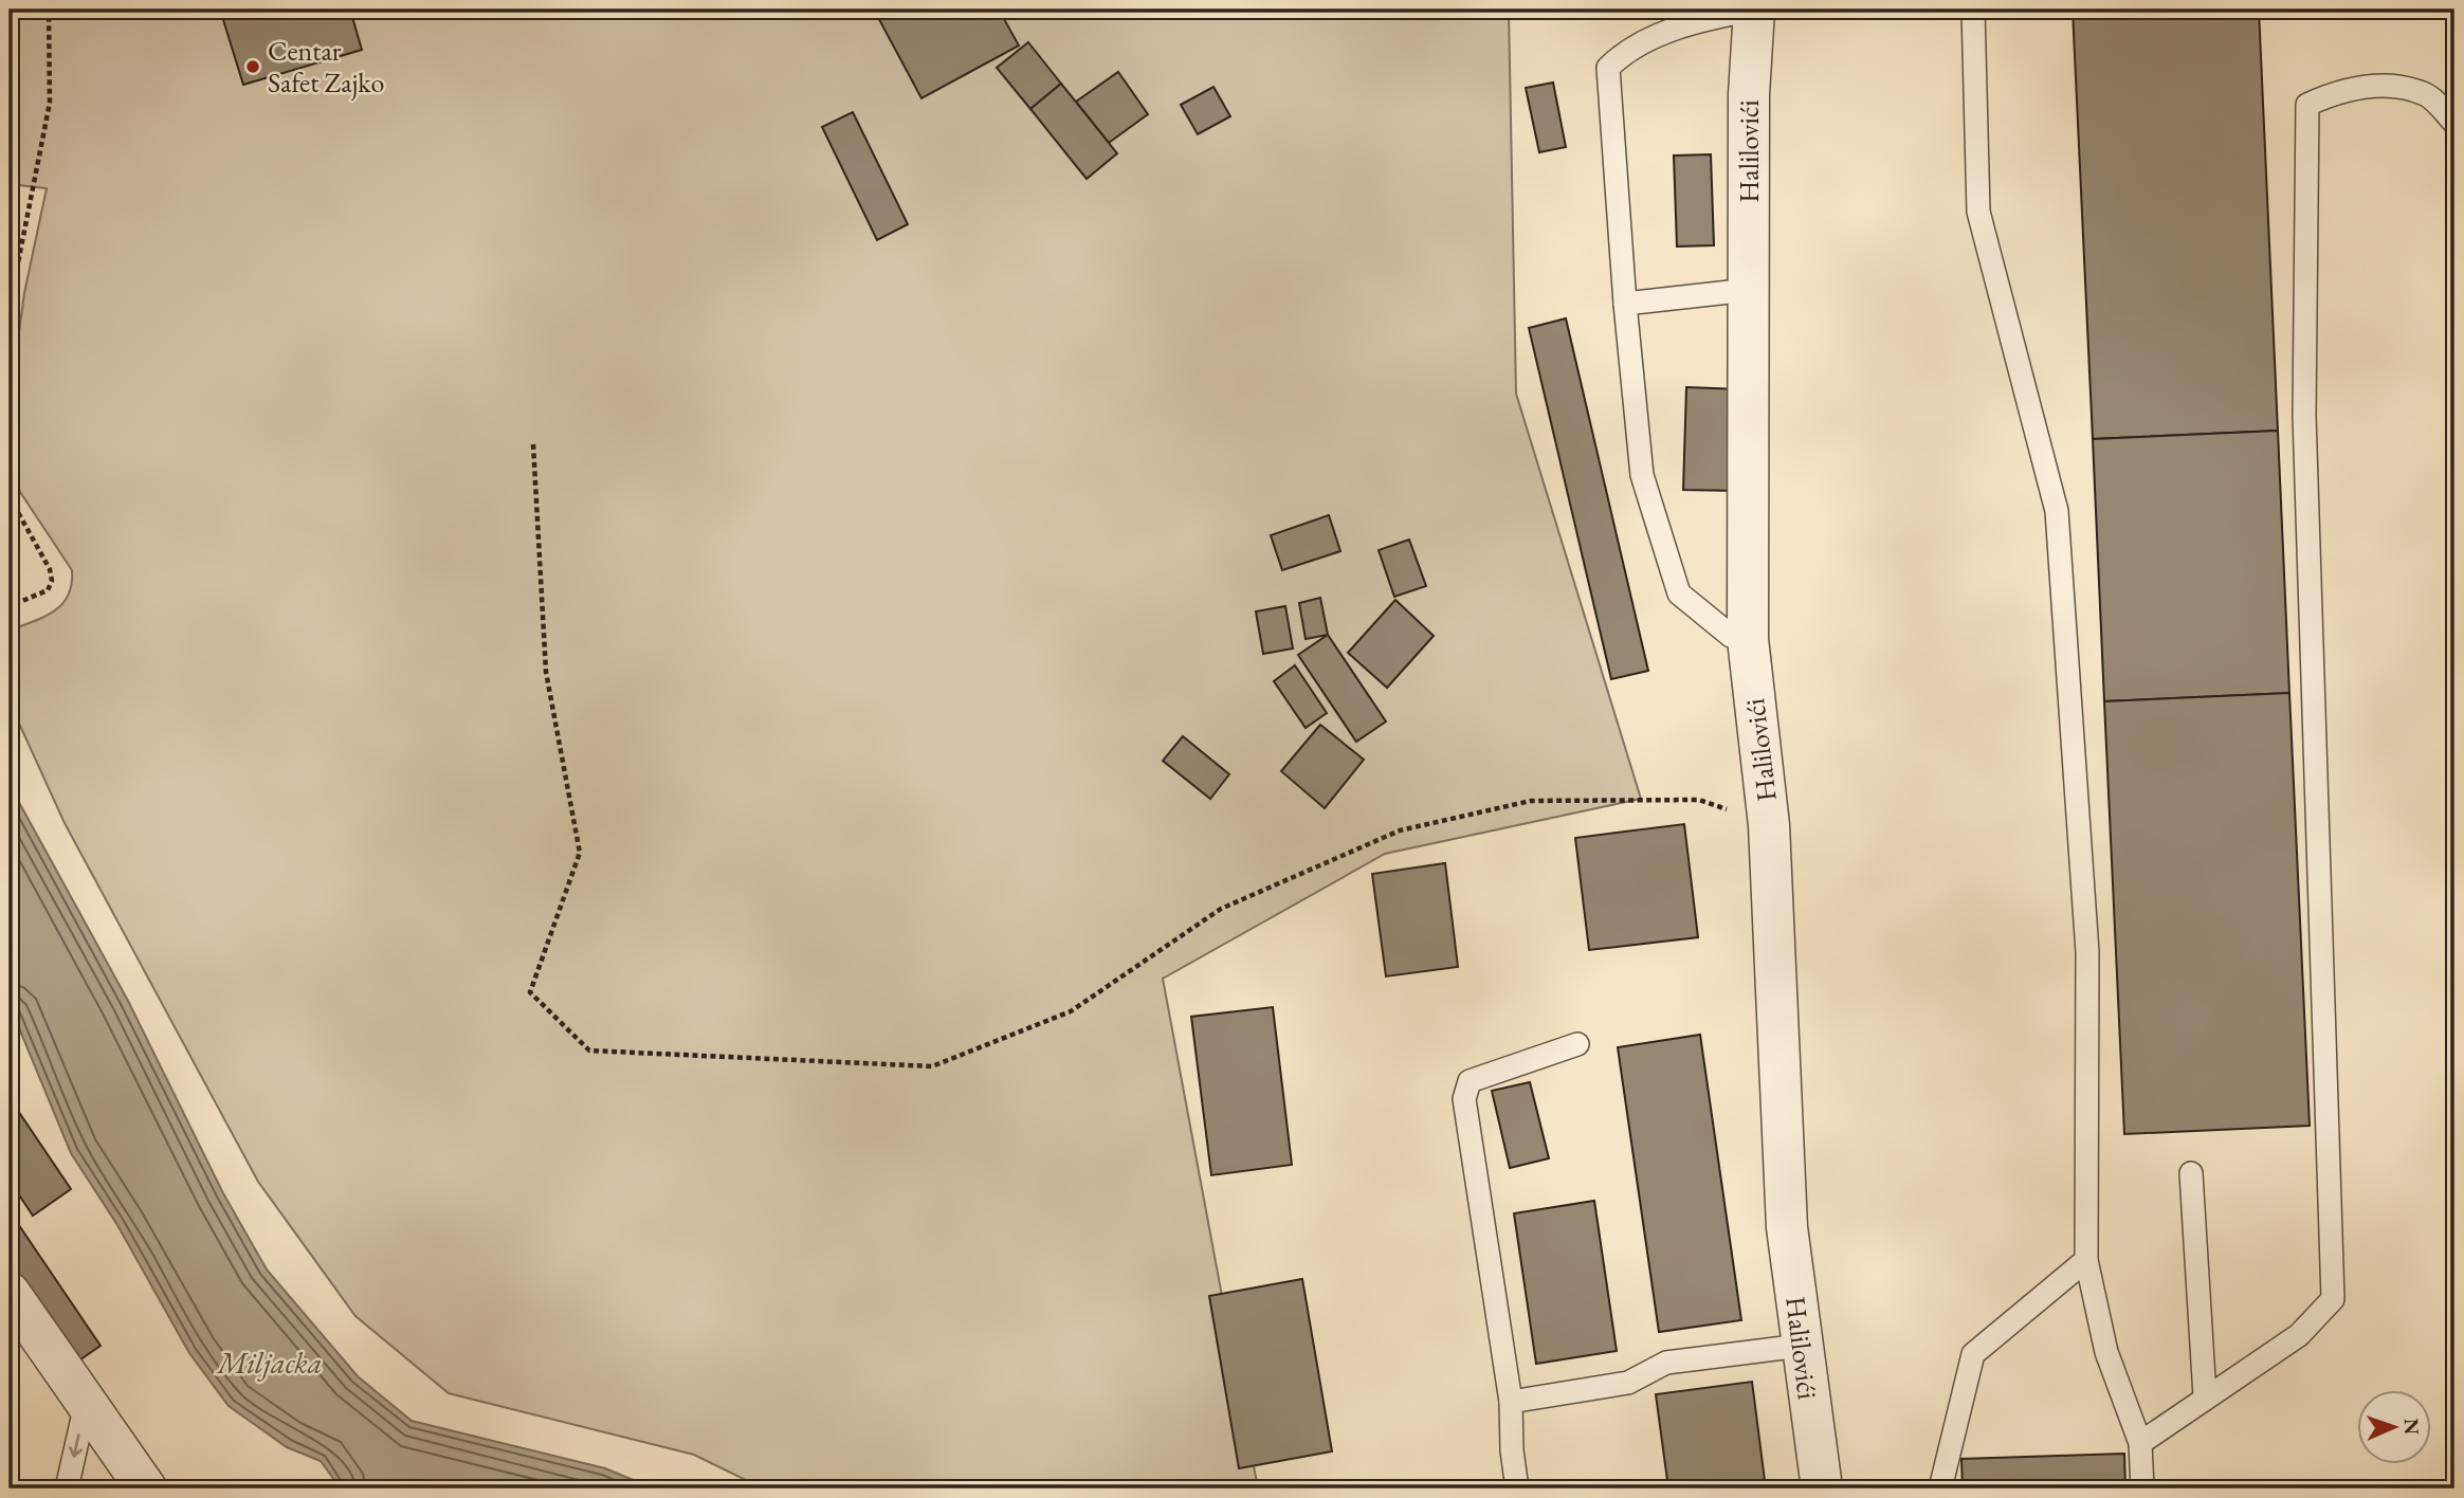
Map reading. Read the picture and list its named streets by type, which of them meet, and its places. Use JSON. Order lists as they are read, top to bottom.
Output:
{
  "streets": {
    "street": ["Halilovići"]
  },
  "water": ["Miljacka"],
  "places": ["Centar Safet Zajko"],
  "north": "right"
}
